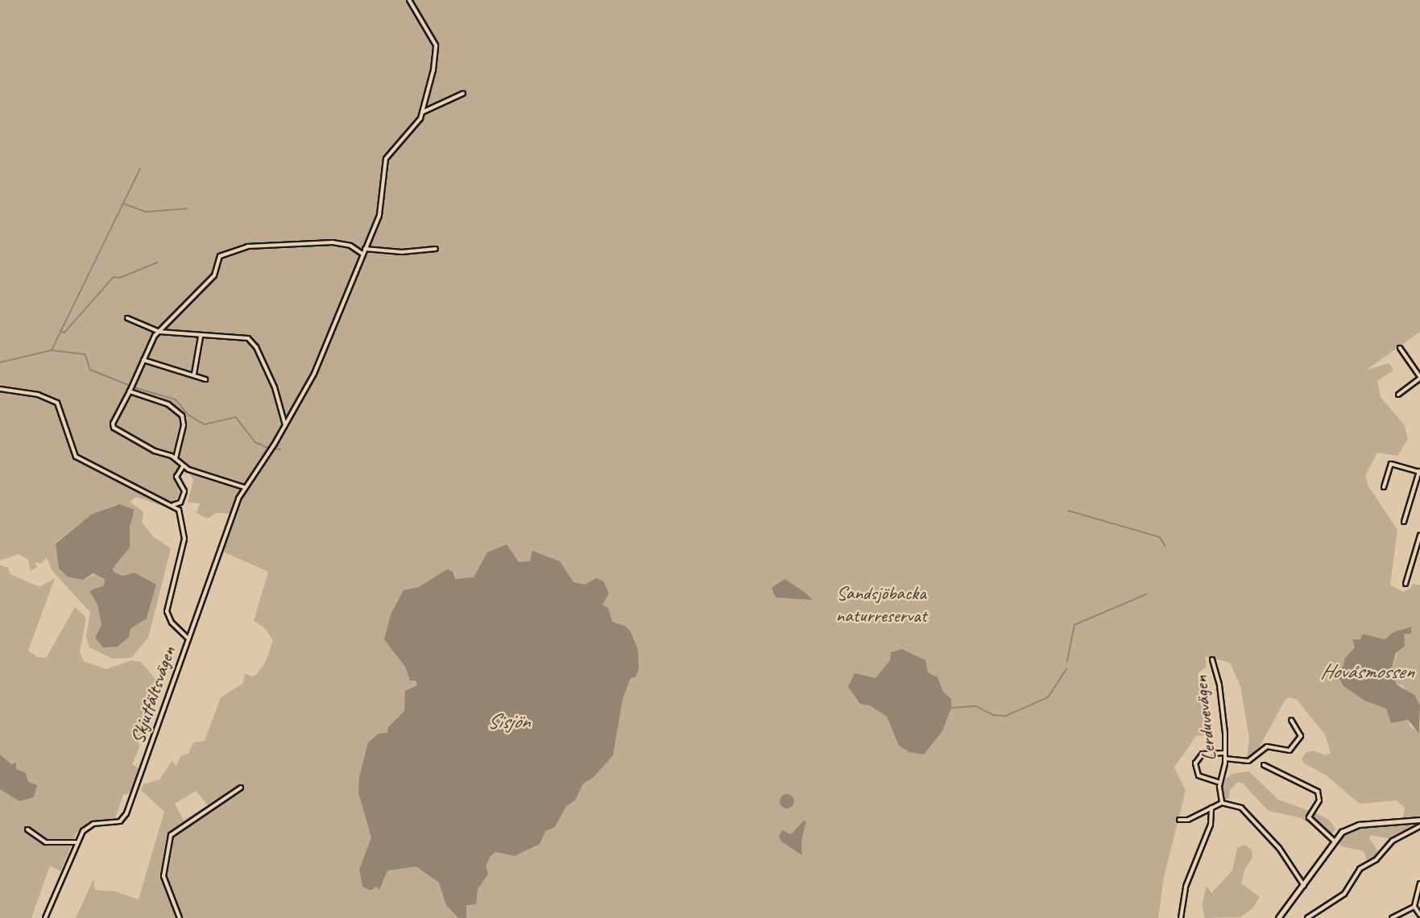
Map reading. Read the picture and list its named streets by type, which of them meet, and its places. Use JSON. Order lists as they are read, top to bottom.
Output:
{
  "streets": {
    "street": ["Skjutfältsvägen", "Lerduvevägen"]
  },
  "water": ["Hovåsmossen", "Sisjön"],
  "parks": ["Sandsjöbacka naturreservat"]
}
